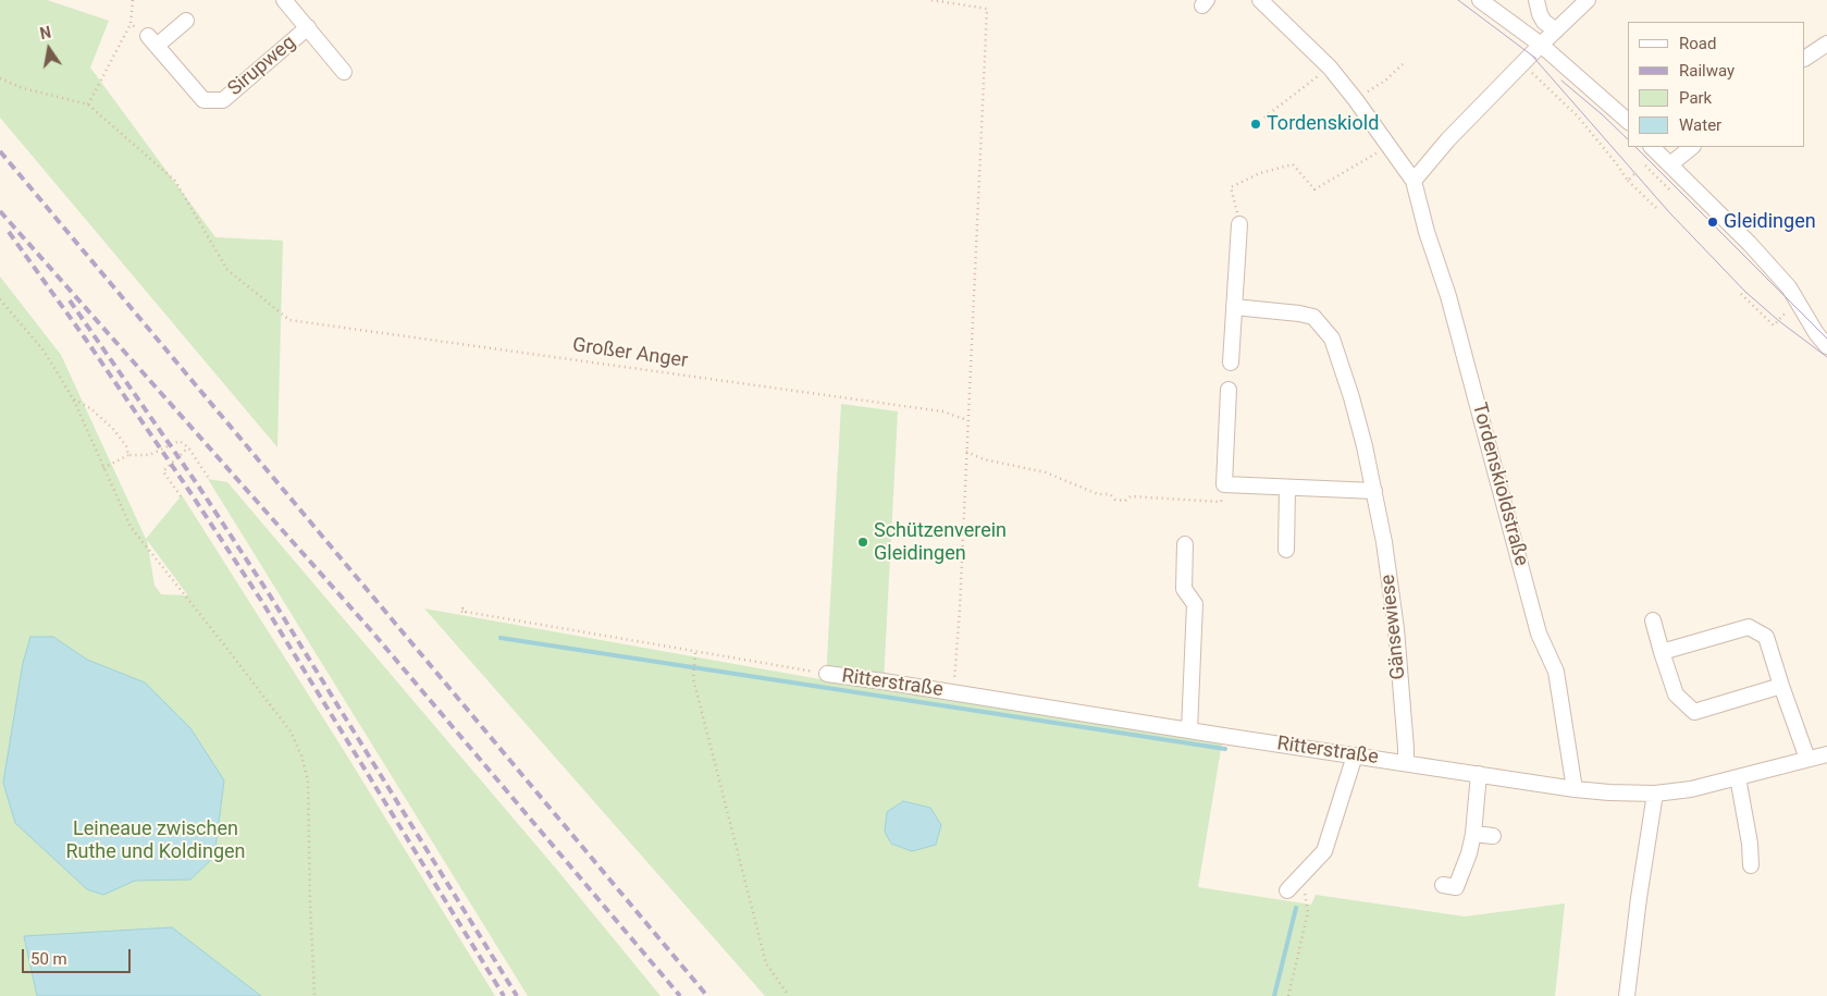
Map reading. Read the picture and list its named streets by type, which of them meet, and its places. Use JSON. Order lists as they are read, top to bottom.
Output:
{
  "streets": {
    "street": [
      "Sirupweg",
      "Tordenskioldstraße",
      "Gänsewiese",
      "Ritterstraße"
    ],
    "path": ["Großer Anger"]
  },
  "crossings": [
    ["Tordenskioldstraße", "Ritterstraße"],
    ["Gänsewiese", "Ritterstraße"]
  ],
  "parks": ["Leineaue zwischen Ruthe und Koldingen"],
  "places": ["Tordenskiold", "Gleidingen", "Schützenverein Gleidingen"],
  "legend": [
    "Road",
    "Railway",
    "Park",
    "Water"
  ],
  "scale_bar": "50 m",
  "north": "top"
}
